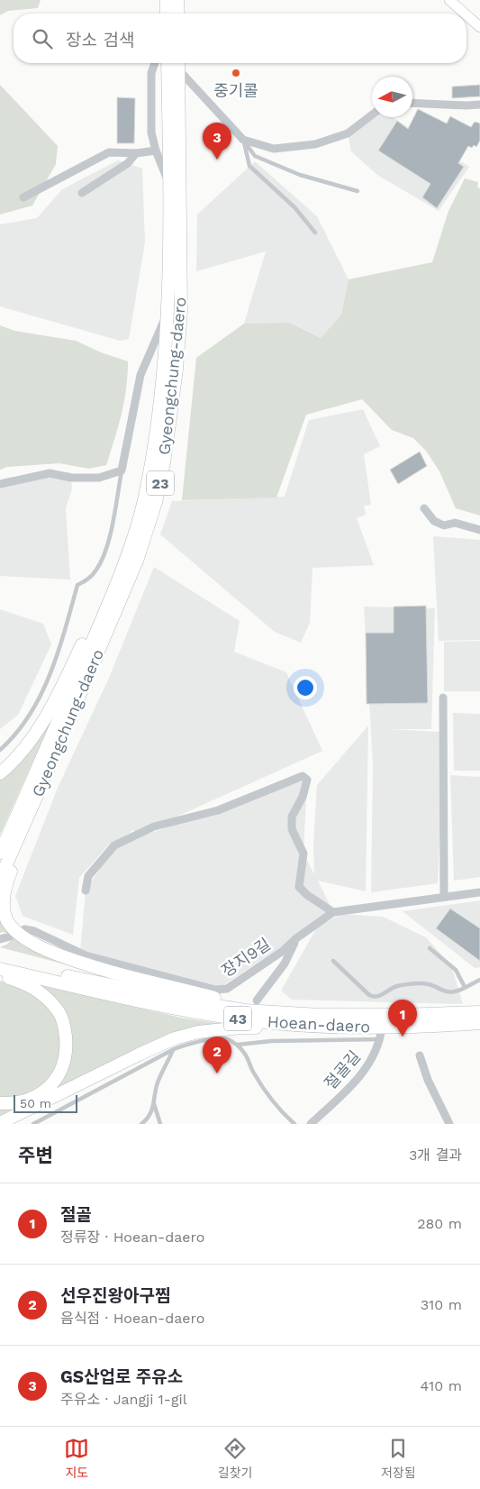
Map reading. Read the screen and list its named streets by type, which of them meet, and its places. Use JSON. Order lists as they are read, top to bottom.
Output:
{
  "streets": {
    "main road": [
      "Gyeongchung-daero",
      "23",
      "43",
      "Hoean-daero"
    ],
    "street": ["장지9길", "절골길"]
  },
  "crossings": [
    ["Hoean-daero", "절골길"]
  ],
  "places": ["중기콜"],
  "scale_bar": "50 m",
  "north": "left",
  "page": {
    "search": "장소 검색",
    "pins": ["3", "1", "2"],
    "scale": "50 m",
    "heading": ["주변", "3개 결과"],
    "list": [
      {
        "mark": "1",
        "name": "절골",
        "note": "정류장 · Hoean-daero",
        "value": "280 m"
      },
      {
        "mark": "2",
        "name": "선우진왕아구찜",
        "note": "음식점 · Hoean-daero",
        "value": "310 m"
      },
      {
        "mark": "3",
        "name": "GS산업로 주유소",
        "note": "주유소 · Jangji 1-gil",
        "value": "410 m"
      }
    ],
    "nav": ["지도", "길찾기", "저장됨"]
  }
}
